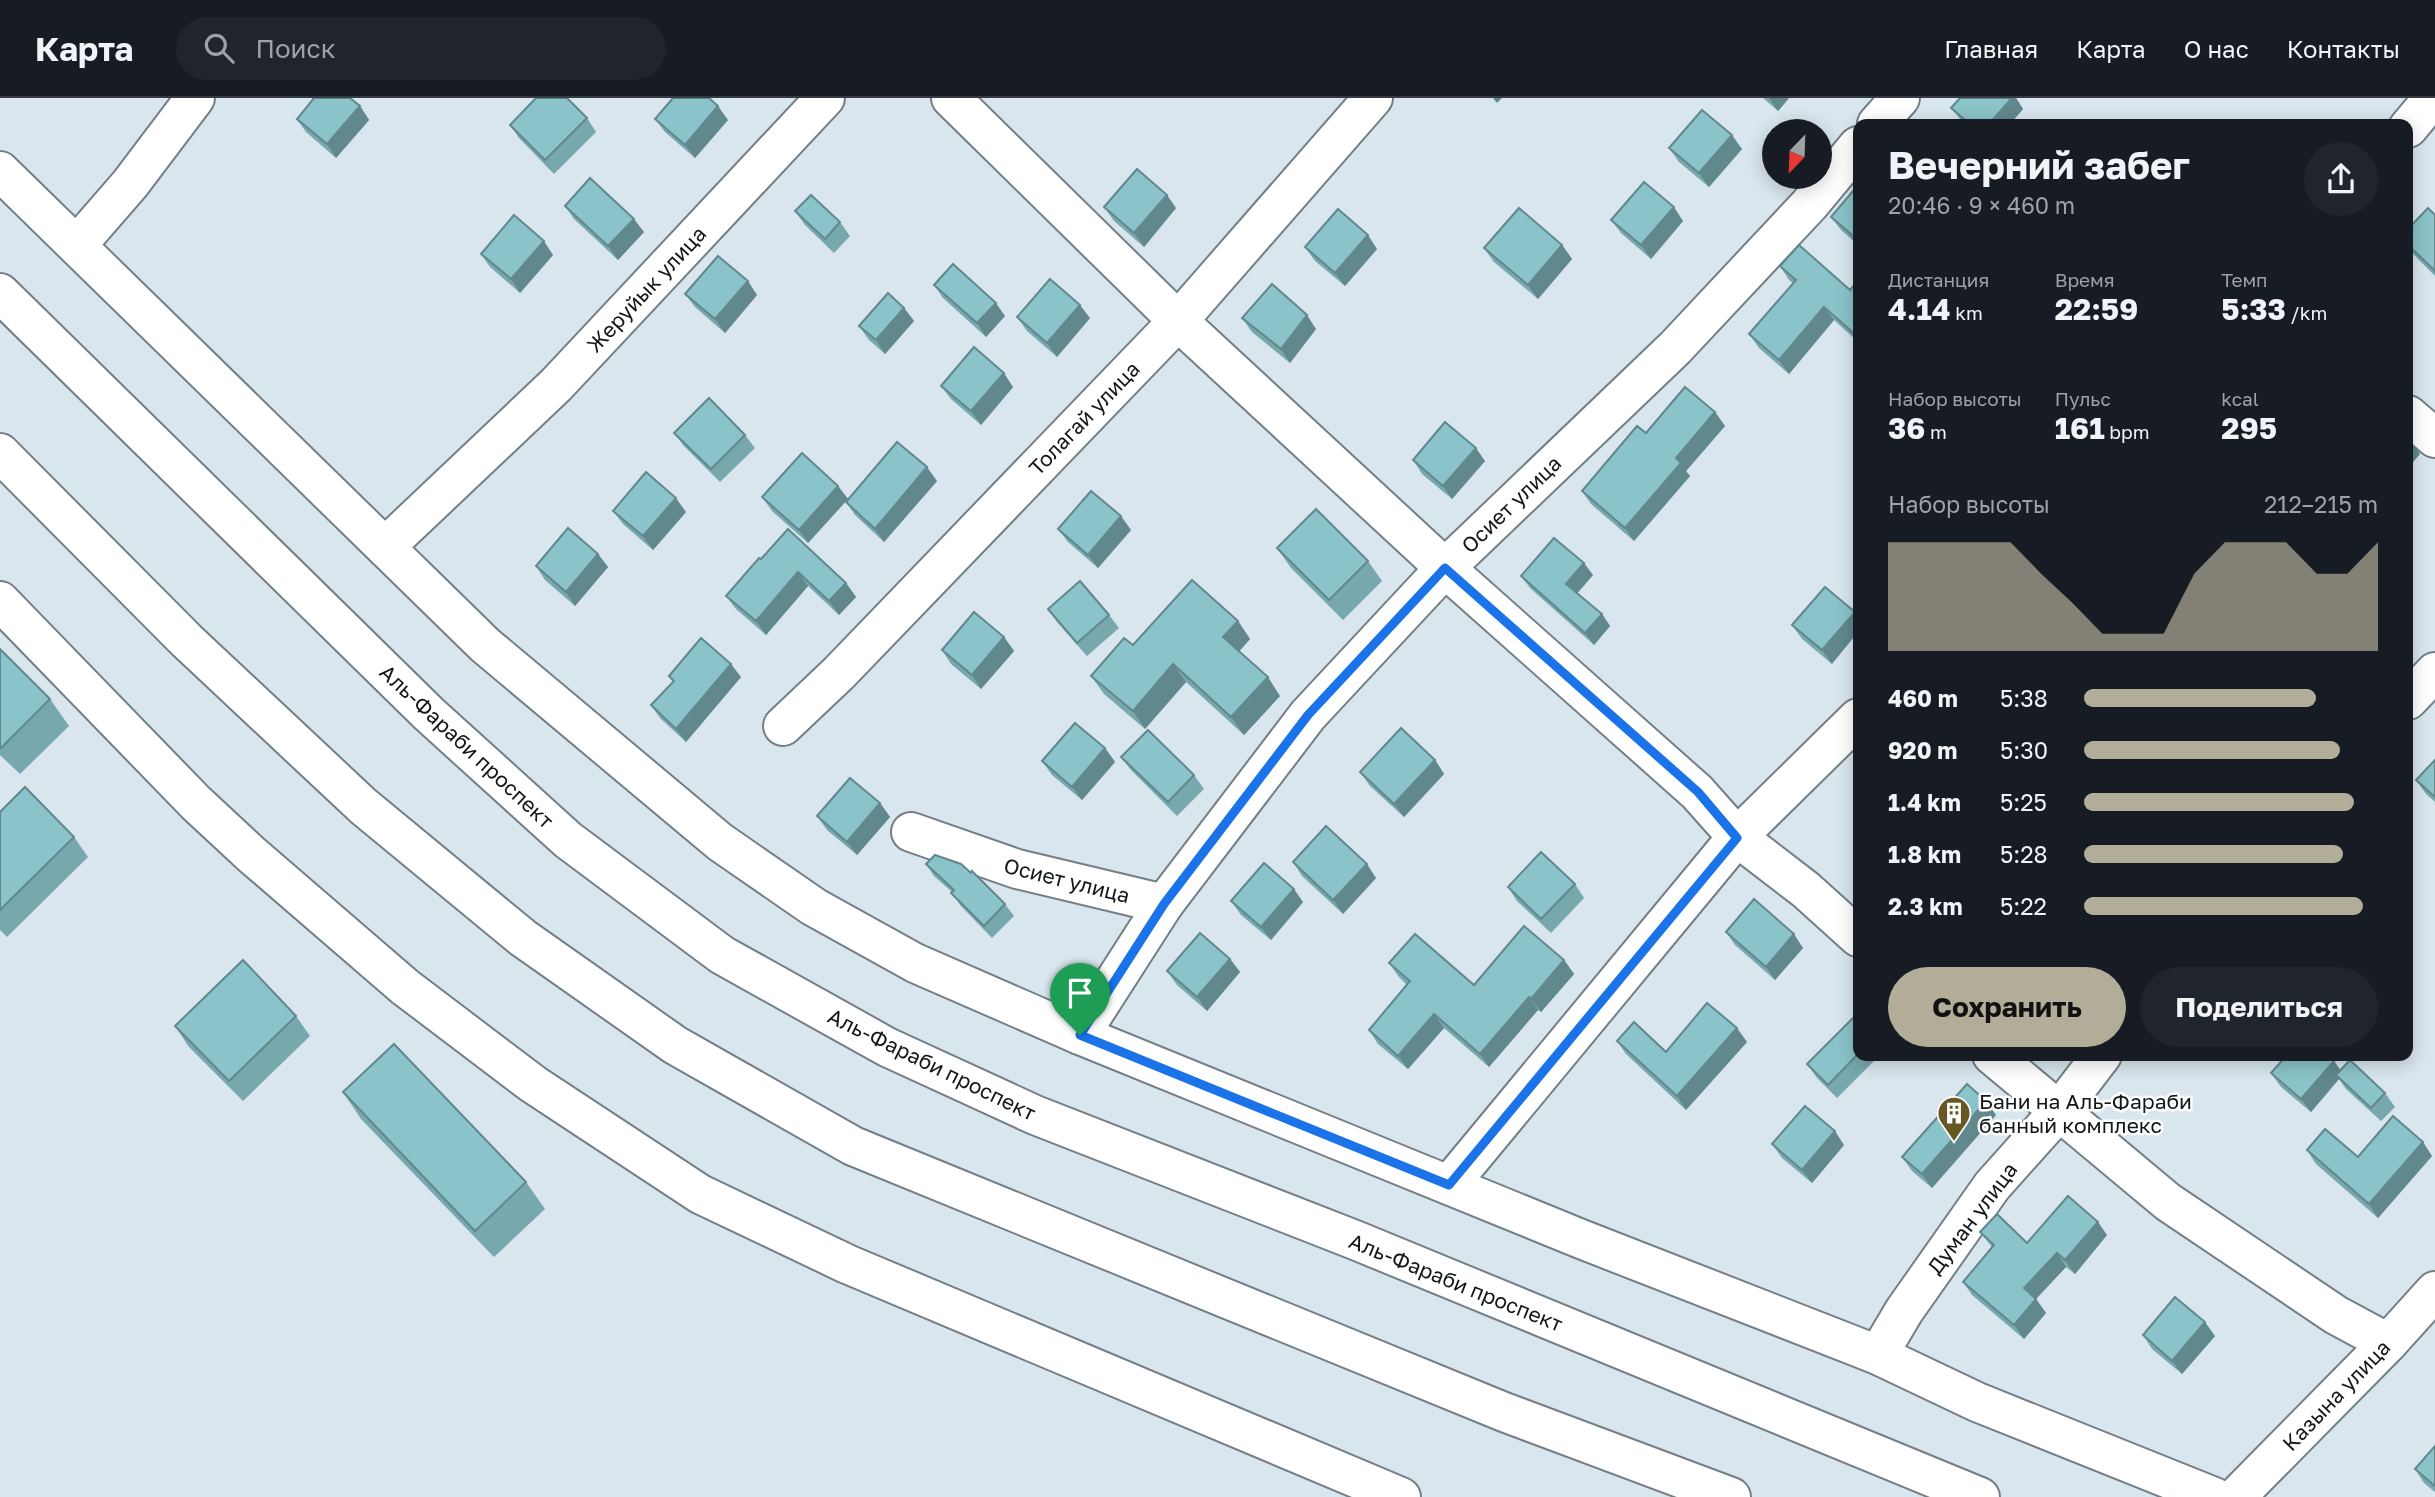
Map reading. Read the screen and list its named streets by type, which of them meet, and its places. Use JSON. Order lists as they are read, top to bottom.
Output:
{
  "streets": {
    "street": [
      "Жеруйык улица",
      "Толагай улица",
      "Осиет улица",
      "Аль-Фараби проспект",
      "Думан улица",
      "Казына улица"
    ]
  },
  "places": {
    "building": ["Бани на Аль-Фараби банный комплекс"]
  },
  "north": "bottom left",
  "page": {
    "header": "Карта",
    "search": "Поиск",
    "nav": [
      "Главная",
      "Карта",
      "О нас",
      "Контакты"
    ],
    "heading": ["Вечерний забег", "20:46 · 9 × 460 m"],
    "stats": [
      ["Дистанция", "4.14 km"],
      ["Время", "22:59"],
      ["Темп", "5:33 /km"],
      ["Набор высоты", "36 m"],
      ["Пульс", "161 bpm"],
      ["kcal", "295"]
    ],
    "chart": ["Набор высоты", "212–215 m"],
    "list": [
      {
        "name": "460 m",
        "note": "5:38"
      },
      {
        "name": "920 m",
        "note": "5:30"
      },
      {
        "name": "1.4 km",
        "note": "5:25"
      },
      {
        "name": "1.8 km",
        "note": "5:28"
      },
      {
        "name": "2.3 km",
        "note": "5:22"
      }
    ],
    "buttons": ["Сохранить", "Поделиться"]
  }
}
